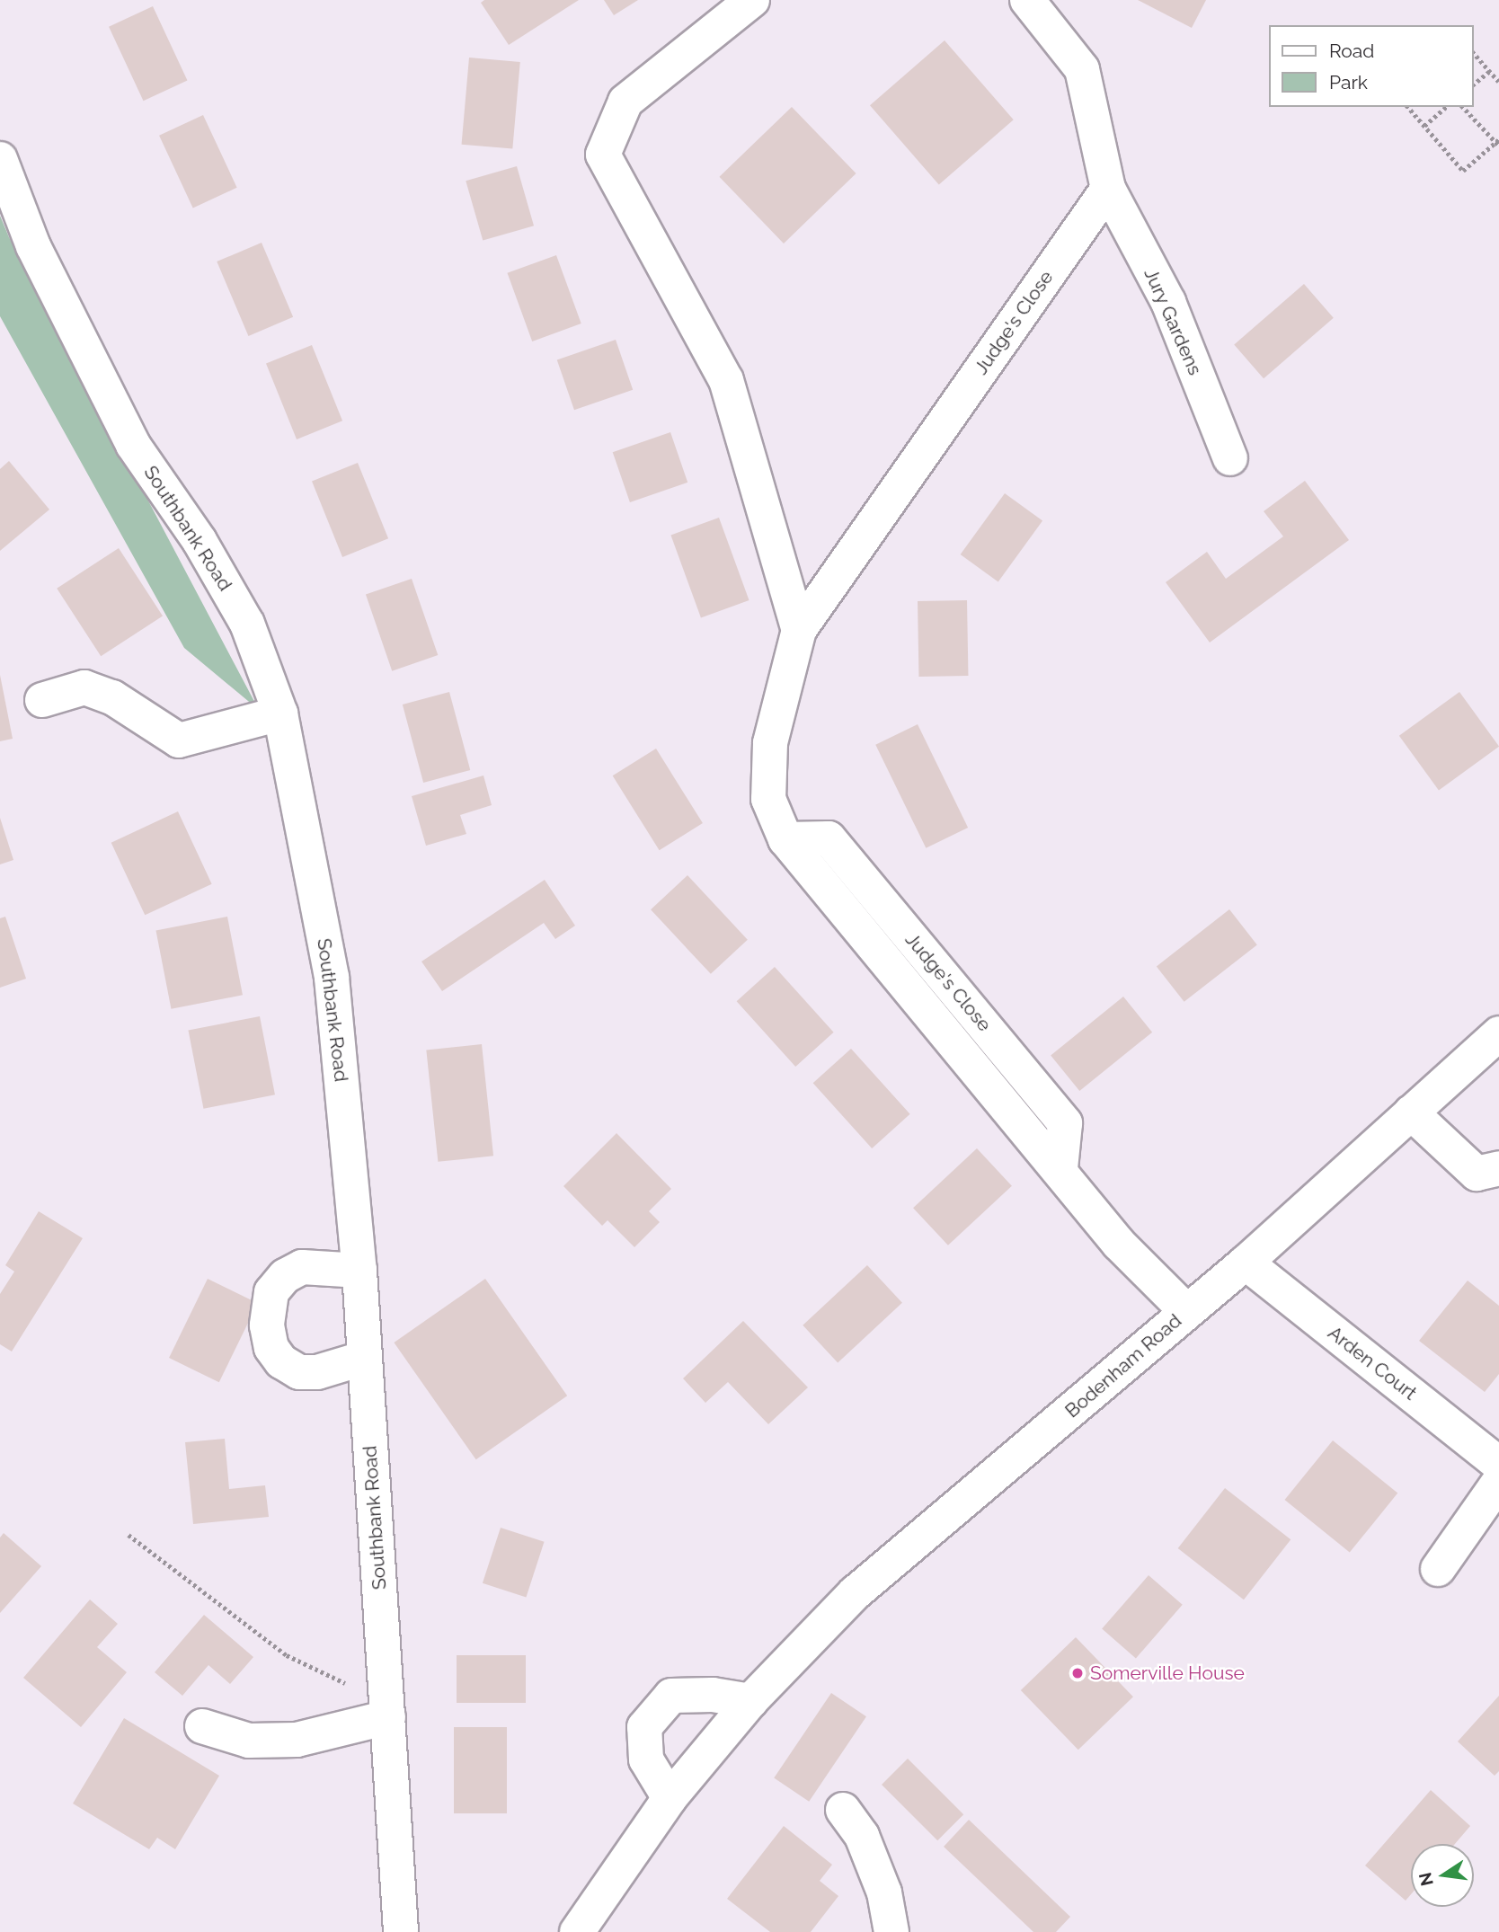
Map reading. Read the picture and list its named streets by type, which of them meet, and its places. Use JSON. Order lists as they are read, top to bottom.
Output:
{
  "streets": {
    "street": [
      "Jury Gardens",
      "Judge's Close",
      "Southbank Road",
      "Arden Court",
      "Bodenham Road"
    ]
  },
  "crossings": [
    ["Jury Gardens", "Judge's Close"],
    ["Judge's Close", "Bodenham Road"],
    ["Arden Court", "Bodenham Road"]
  ],
  "places": ["Somerville House"],
  "legend": ["Road", "Park"],
  "north": "left"
}
